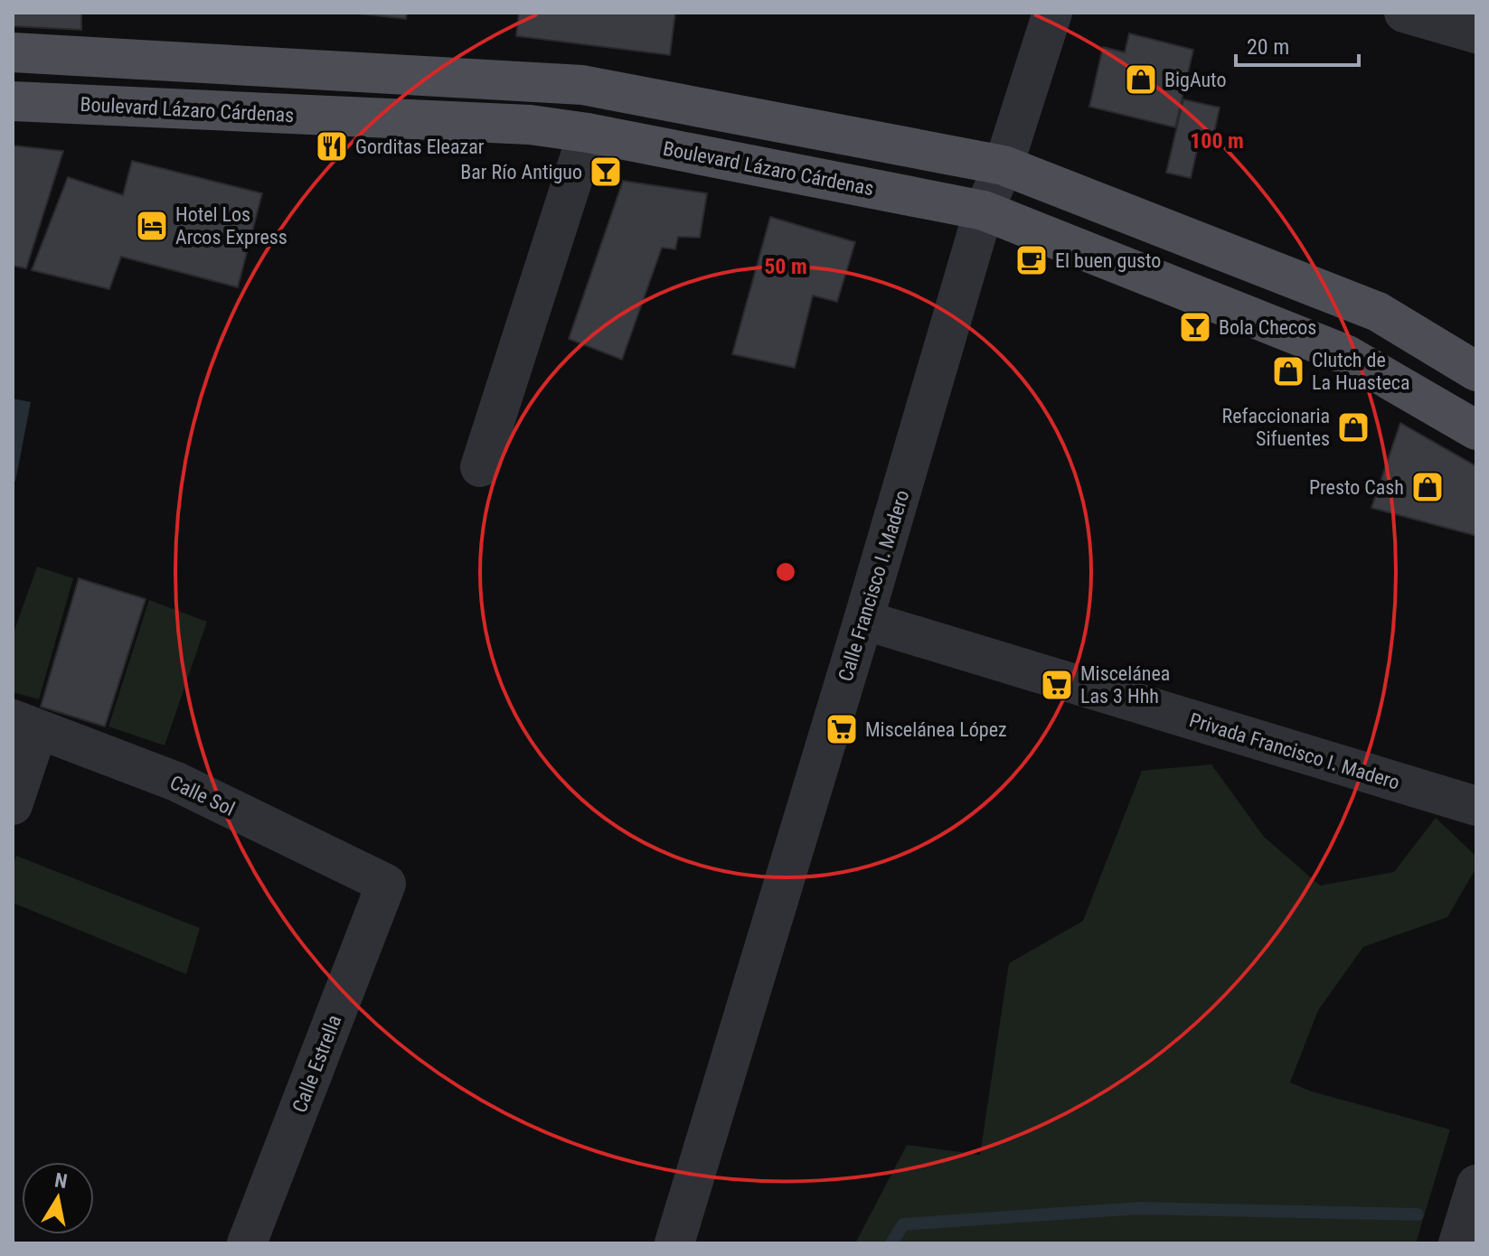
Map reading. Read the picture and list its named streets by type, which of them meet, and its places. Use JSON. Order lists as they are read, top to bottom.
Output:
{
  "streets": {
    "main road": ["Boulevard Lázaro Cárdenas"],
    "street": [
      "Calle Francisco I. Madero",
      "Privada Francisco I. Madero",
      "Calle Sol",
      "Calle Estrella"
    ]
  },
  "crossings": [
    ["Boulevard Lázaro Cárdenas", "Calle Francisco I. Madero"],
    ["Calle Francisco I. Madero", "Privada Francisco I. Madero"],
    ["Calle Sol", "Calle Estrella"]
  ],
  "places": {
    "shop": [
      "BigAuto",
      "Clutch de La Huasteca",
      "Refaccionaria Sifuentes",
      "Presto Cash"
    ],
    "restaurant": ["Gorditas Eleazar"],
    "bar": ["Bar Río Antiguo", "Bola Checos"],
    "hotel": ["Hotel Los Arcos Express"],
    "cafe": ["El buen gusto"],
    "supermarket": ["Miscelánea Las 3 Hhh", "Miscelánea López"]
  },
  "scale_bar": "20 m",
  "north": "top",
  "rings": ["100 m", "50 m"]
}
